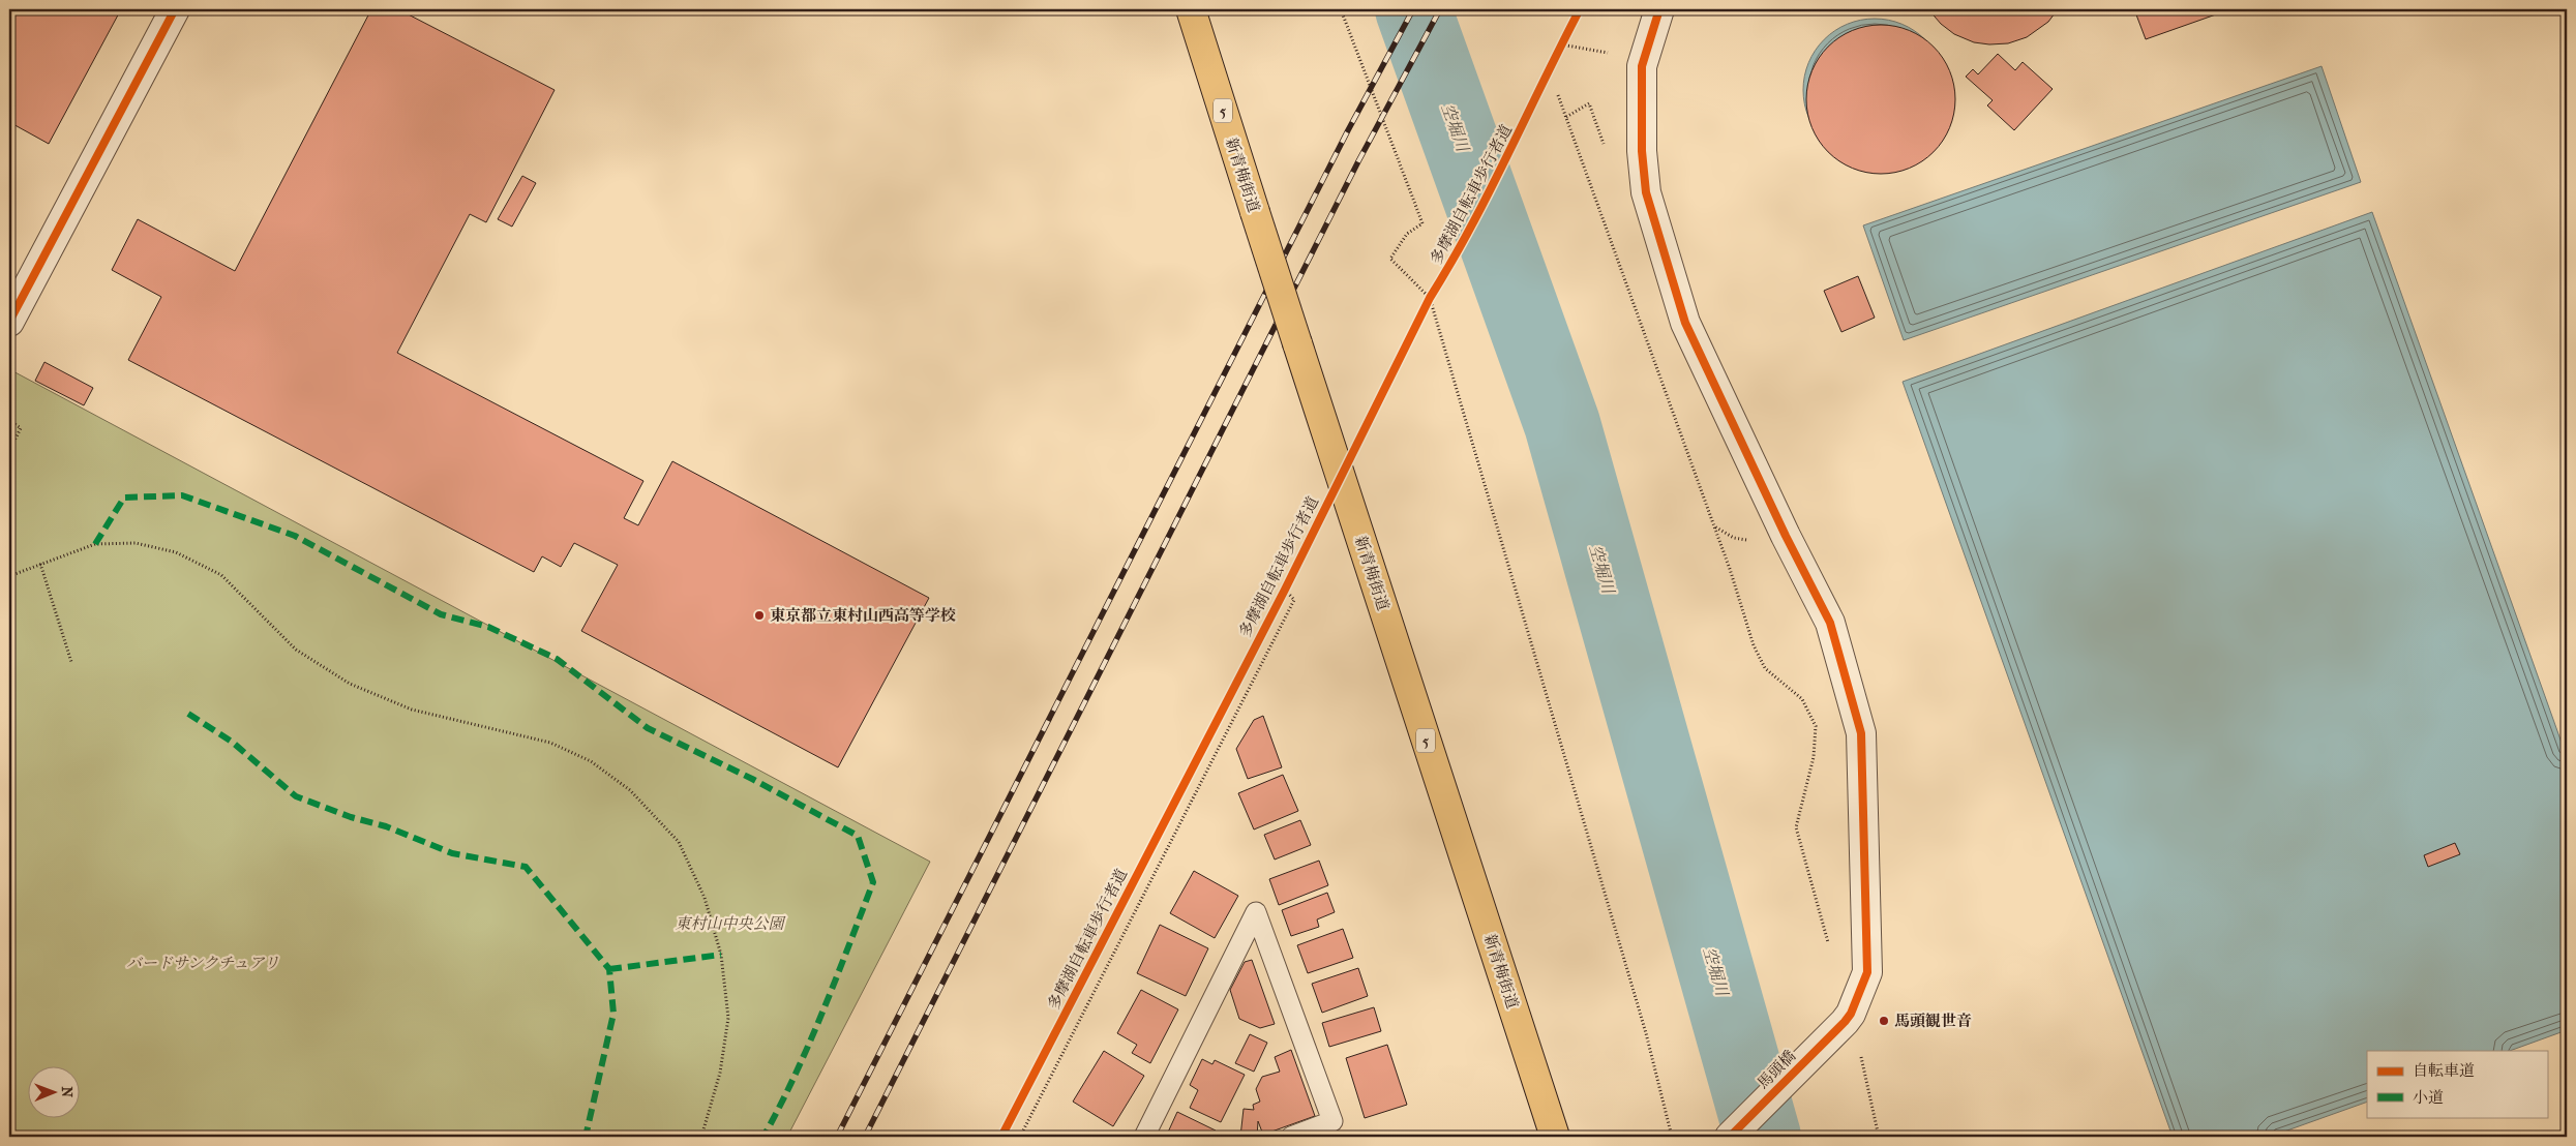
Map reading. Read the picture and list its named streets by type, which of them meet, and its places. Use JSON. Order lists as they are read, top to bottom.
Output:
{
  "streets": {
    "main road": ["5", "新青梅街道"],
    "street": ["馬頭橋"],
    "cycle path": ["多摩湖自転車歩行者道"]
  },
  "water": ["空堀川"],
  "parks": ["東村山中央公園", "バードサンクチュアリ"],
  "places": ["東京都立東村山西高等学校", "馬頭観世音"],
  "legend": ["自転車道", "小道"],
  "north": "right"
}
